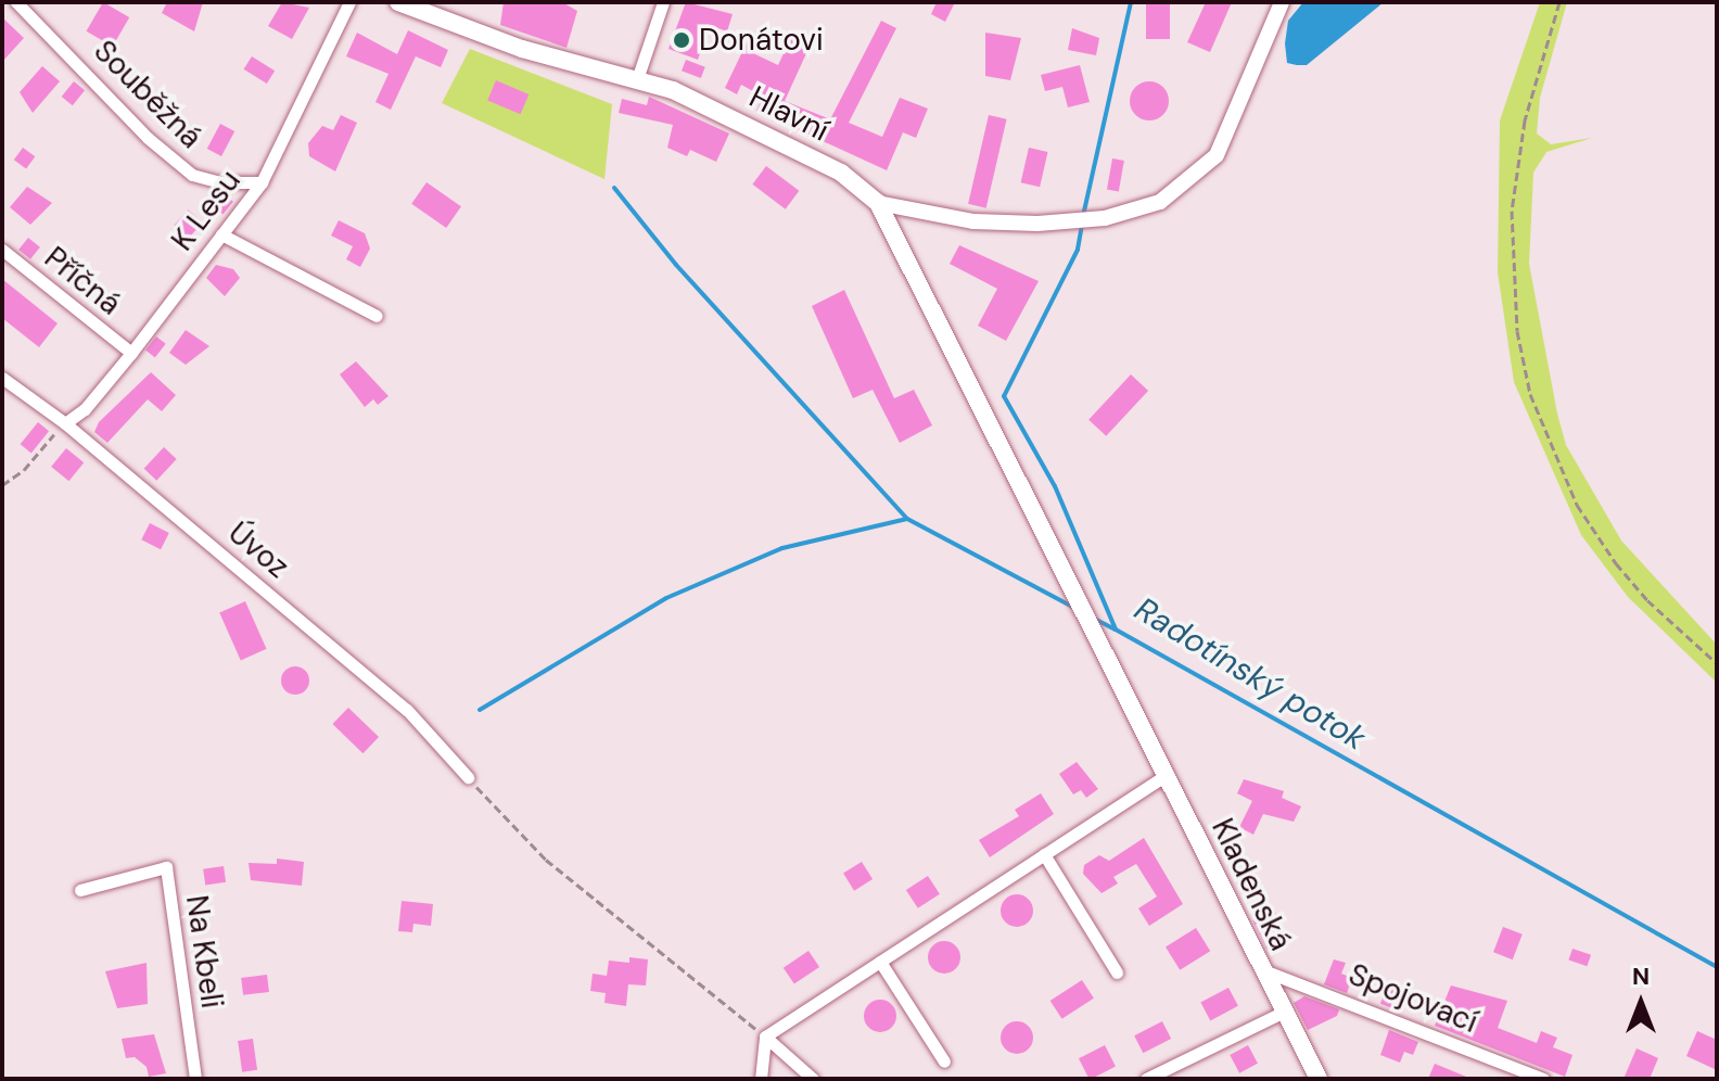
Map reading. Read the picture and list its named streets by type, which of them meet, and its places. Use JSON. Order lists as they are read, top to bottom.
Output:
{
  "streets": {
    "main road": ["Hlavní", "Kladenská"],
    "street": [
      "Souběžná",
      "K Lesu",
      "Příčná",
      "Úvoz",
      "Na Kbeli",
      "Spojovací"
    ]
  },
  "crossings": [
    ["Souběžná", "K Lesu"],
    ["Hlavní", "Kladenská"],
    ["K Lesu", "Příčná"],
    ["K Lesu", "Úvoz"],
    ["Kladenská", "Spojovací"]
  ],
  "water": ["Radotínský potok"],
  "places": ["Donátovi"],
  "north": "top"
}
